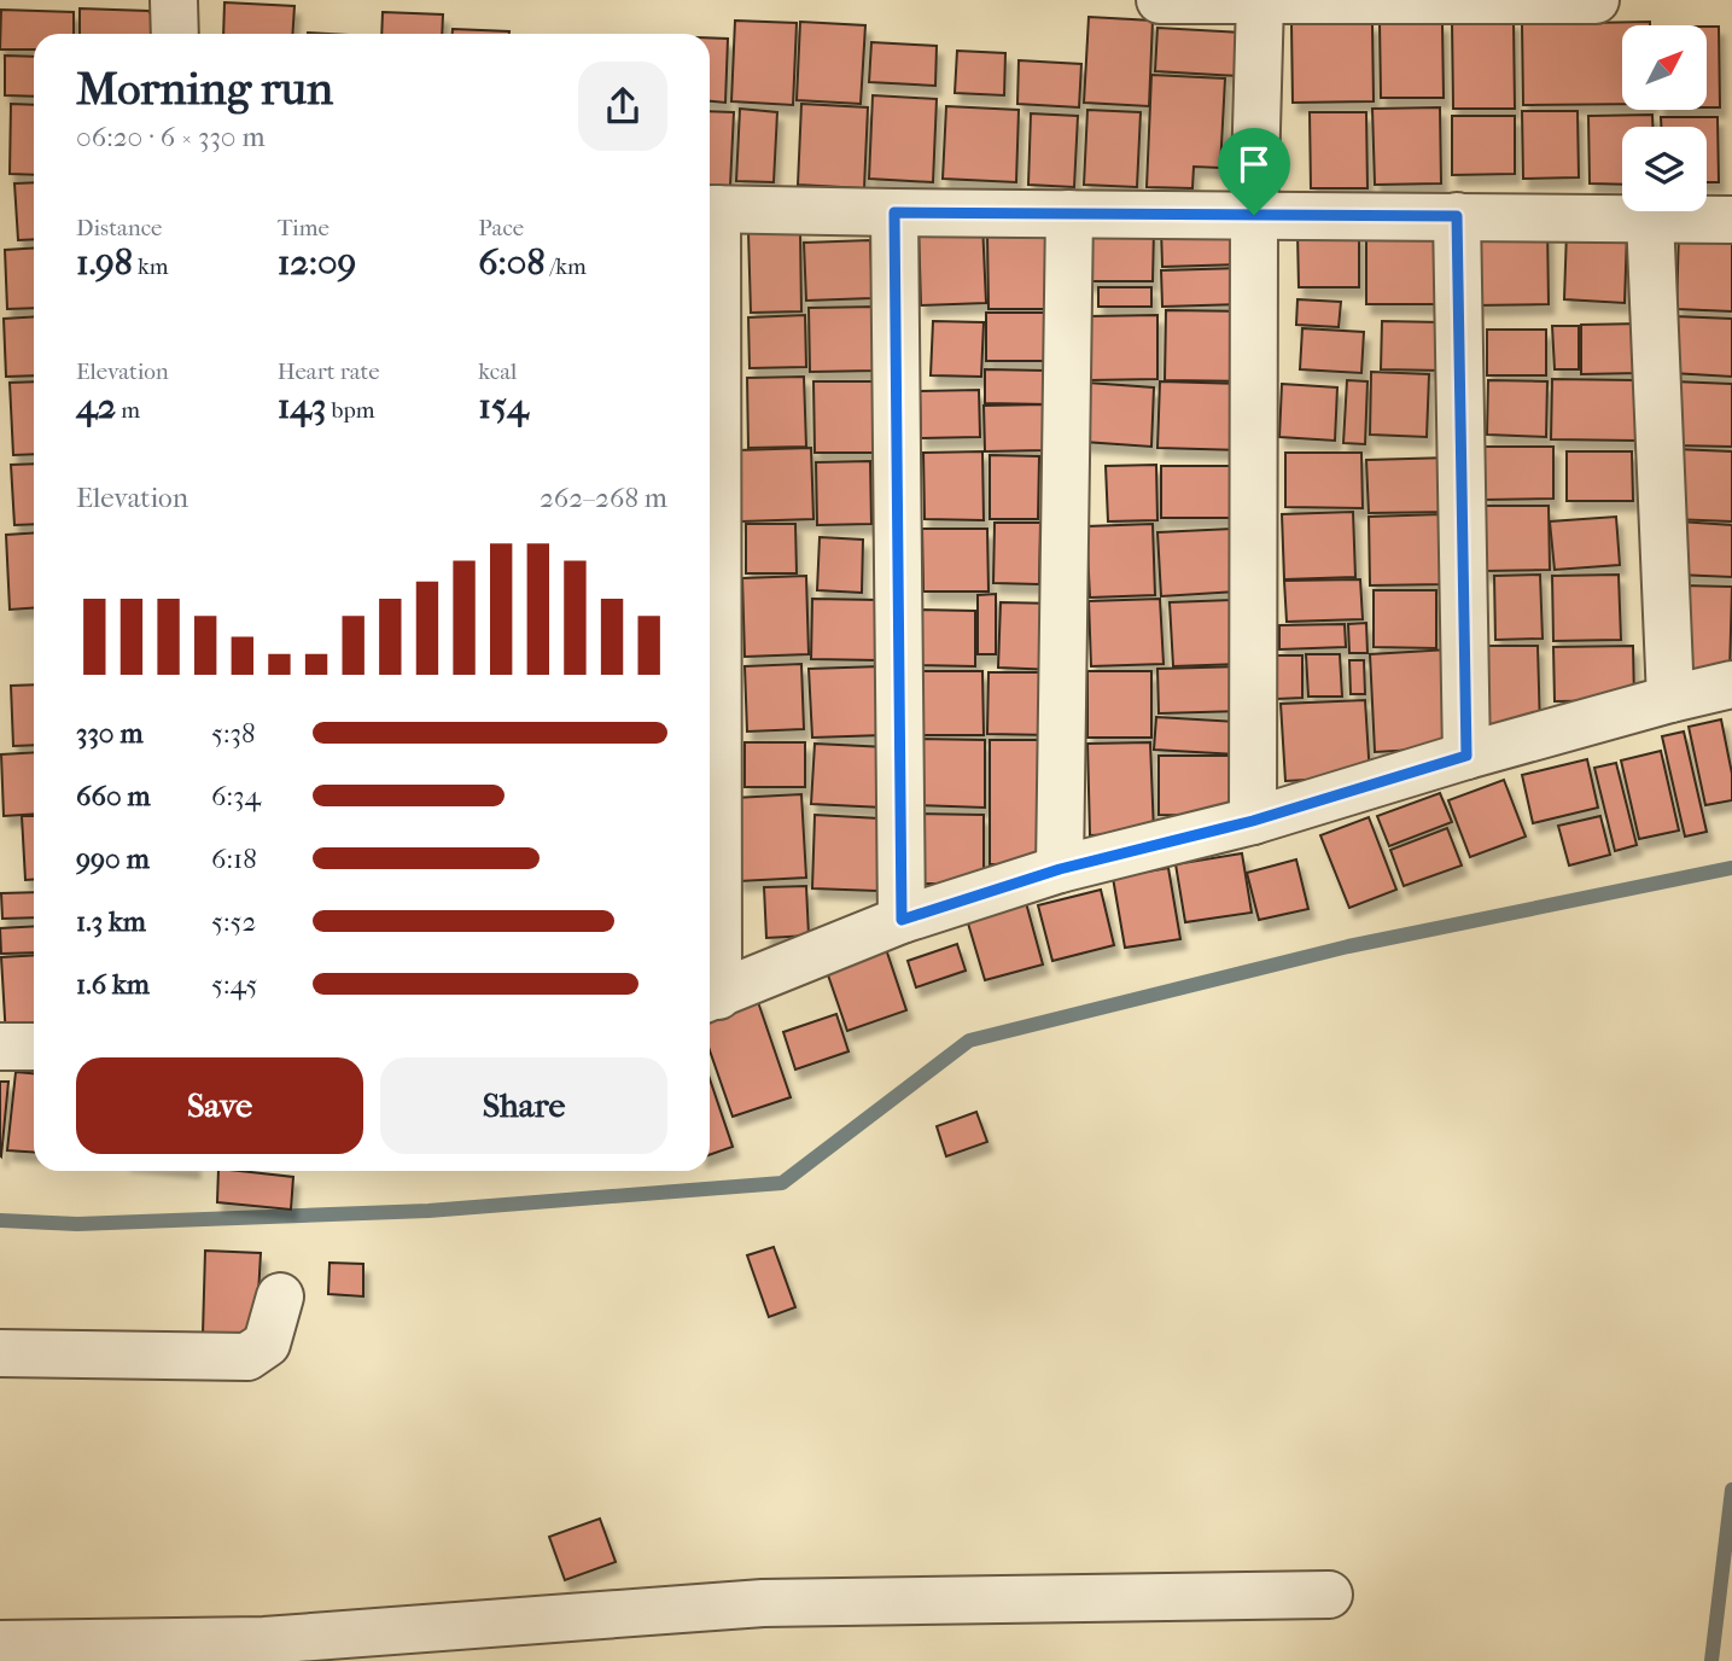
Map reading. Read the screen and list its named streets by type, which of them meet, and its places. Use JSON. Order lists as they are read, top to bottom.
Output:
{
  "north": "top right",
  "page": {
    "heading": ["Morning run", "06:20 · 6 × 330 m"],
    "stats": [
      ["Distance", "1.98 km"],
      ["Time", "12:09"],
      ["Pace", "6:08 /km"],
      ["Elevation", "42 m"],
      ["Heart rate", "143 bpm"],
      ["kcal", "154"]
    ],
    "chart": ["Elevation", "262–268 m"],
    "list": [
      {
        "name": "330 m",
        "note": "5:38"
      },
      {
        "name": "660 m",
        "note": "6:34"
      },
      {
        "name": "990 m",
        "note": "6:18"
      },
      {
        "name": "1.3 km",
        "note": "5:52"
      },
      {
        "name": "1.6 km",
        "note": "5:45"
      }
    ],
    "buttons": ["Save", "Share"]
  }
}
